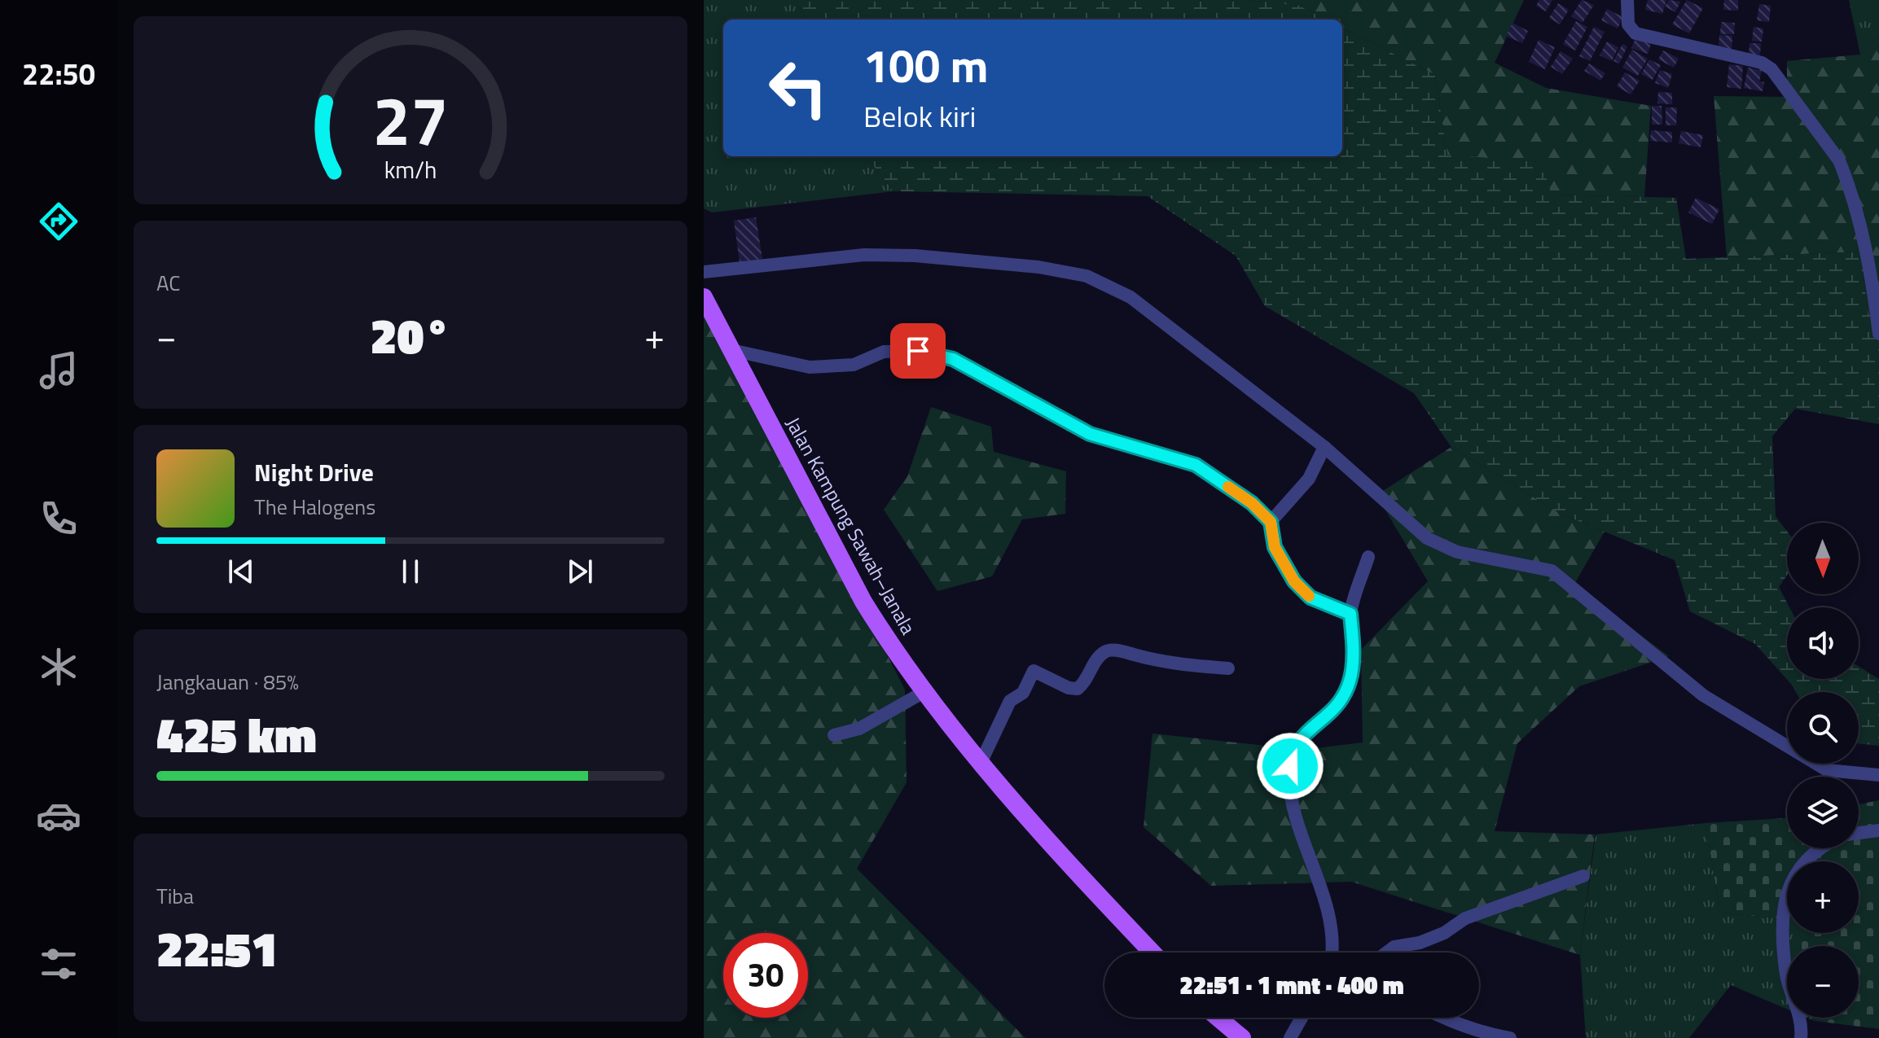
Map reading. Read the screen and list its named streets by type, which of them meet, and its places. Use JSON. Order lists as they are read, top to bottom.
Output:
{
  "streets": {
    "main road": ["Jalan Kampung Sawah–Janala"]
  },
  "north": "bottom",
  "page": {
    "tabs": "22:50",
    "turn": ["100 m", "Belok kiri"],
    "tile": [
      "AC",
      ["Jangkauan · 85%", "425 km"],
      ["Tiba", "22:51"]
    ],
    "heat": ["−", "20°", "+"],
    "song": ["Night Drive", "The Halogens"],
    "map_buttons": ["+", "−"],
    "limit": "30",
    "trip": "22:51 · 1 mnt · 400 m",
    "gauge": ["27", "km/h"]
  }
}
